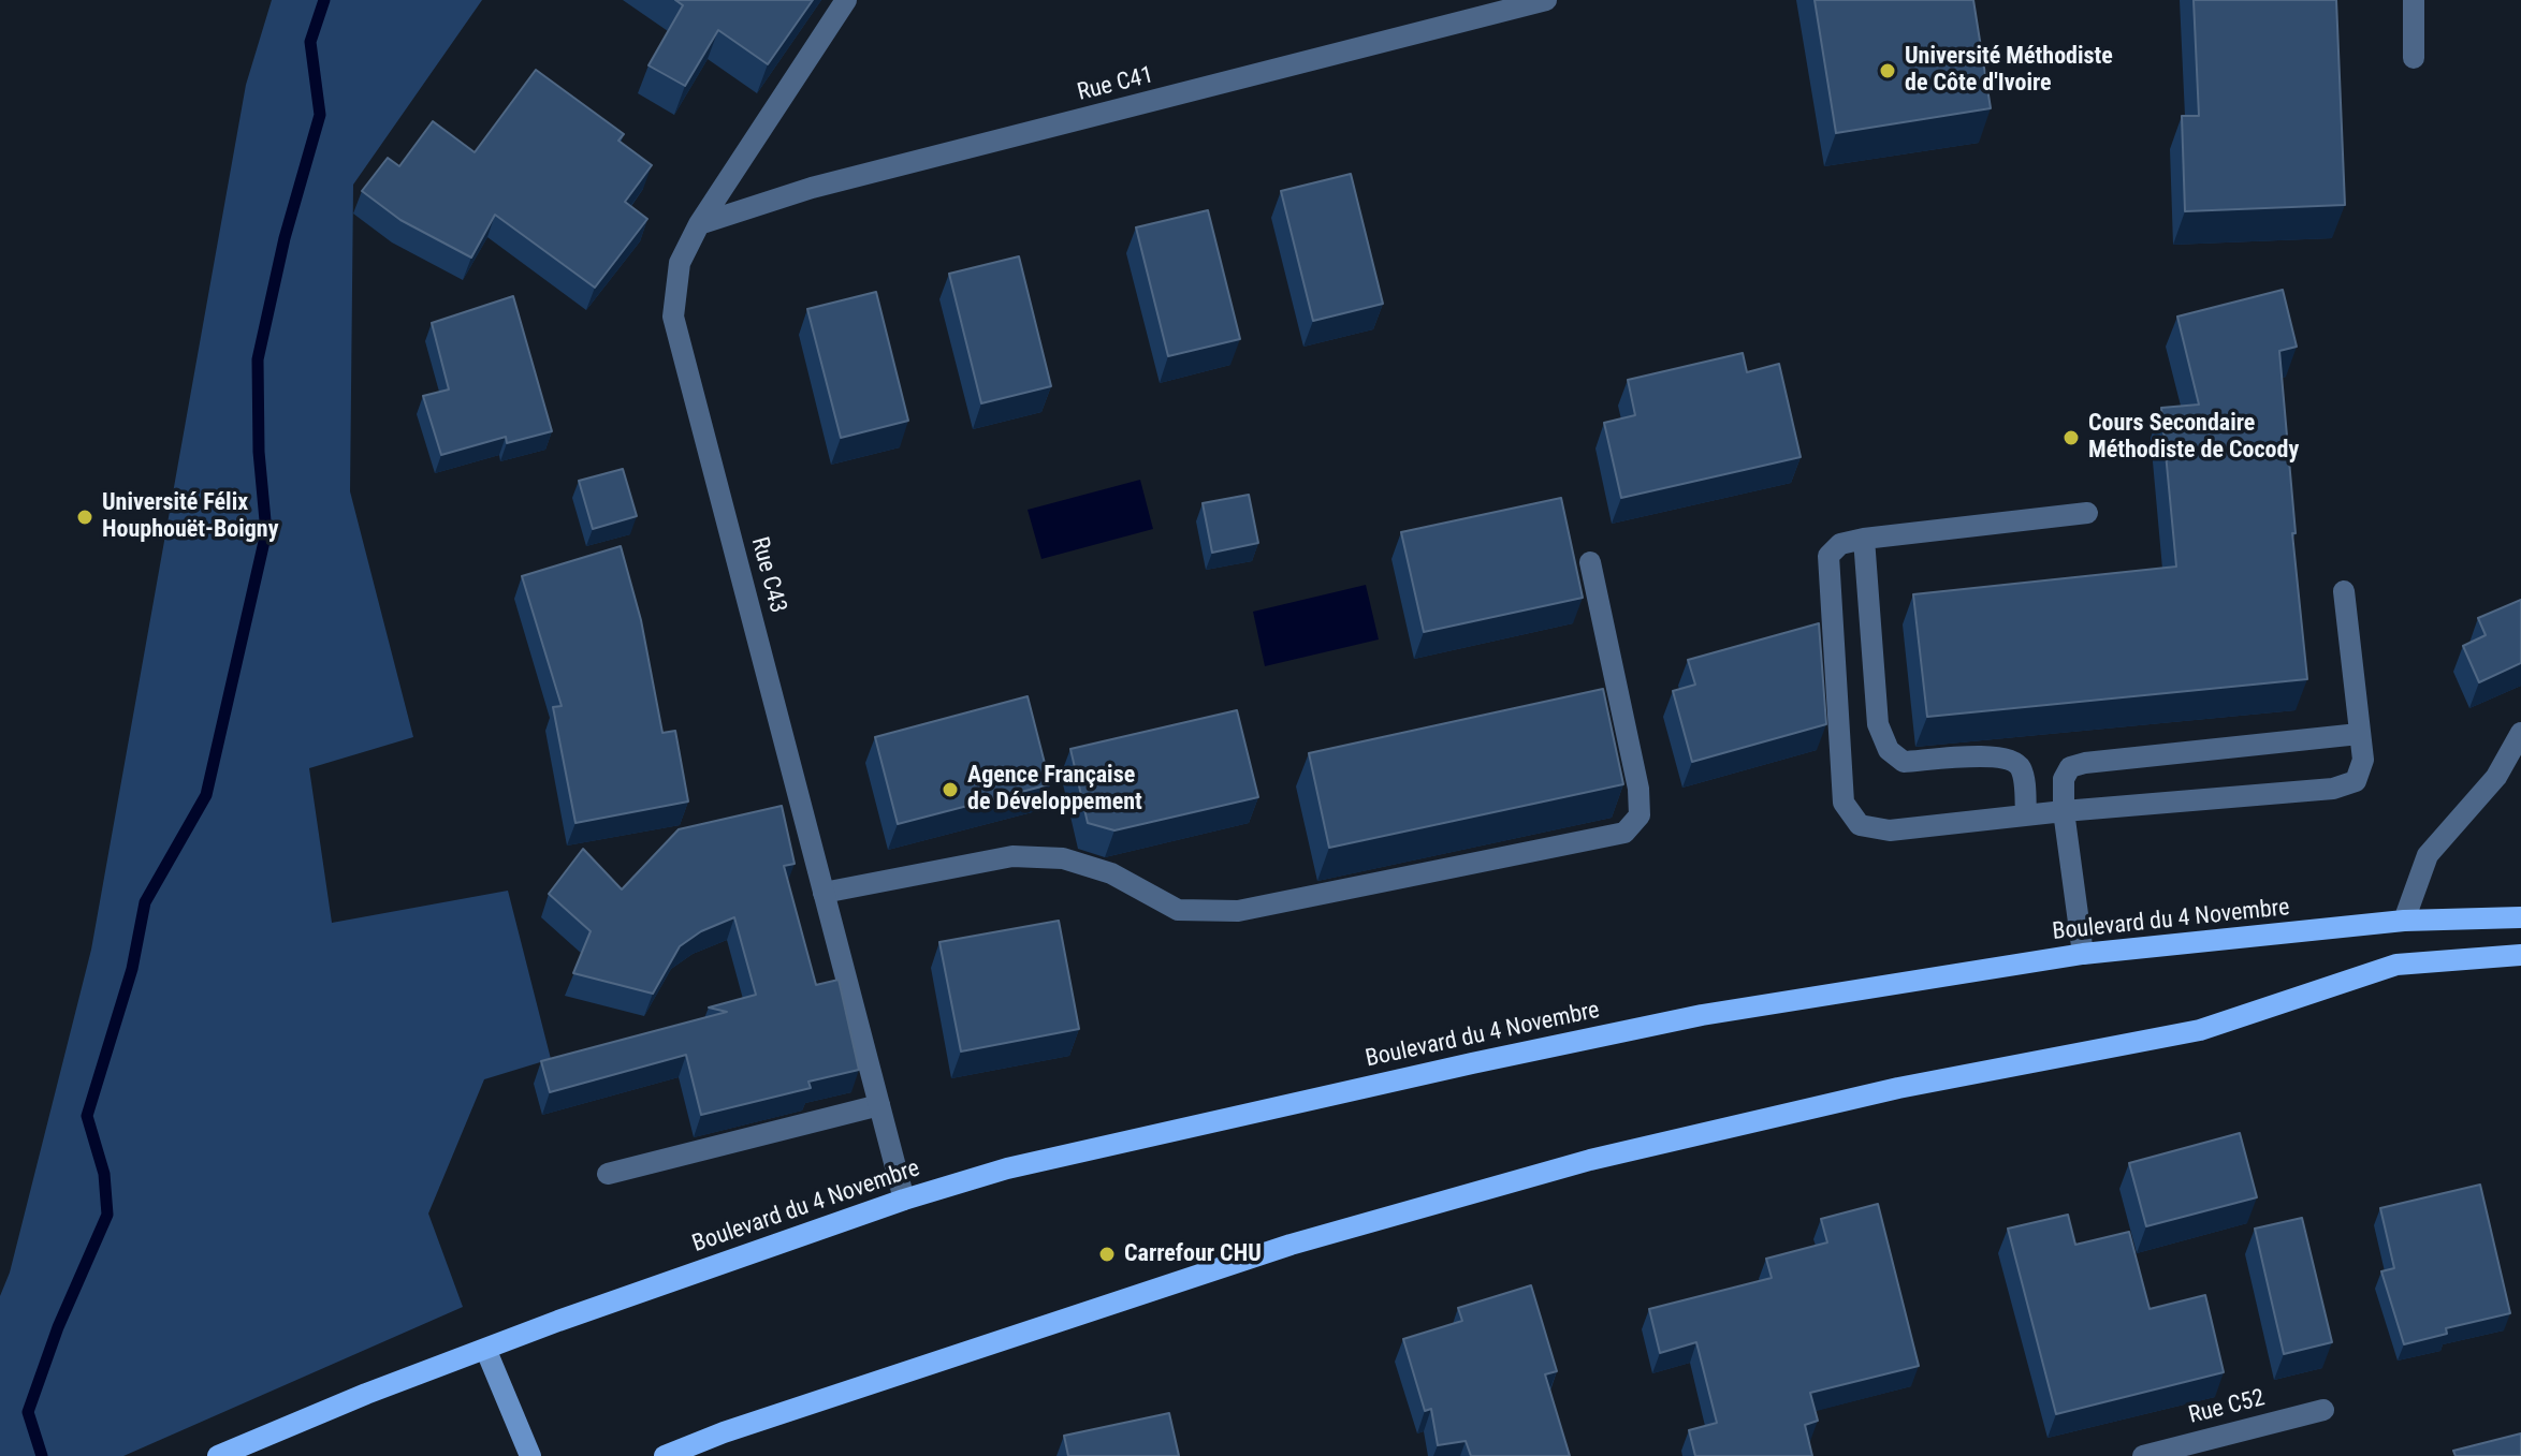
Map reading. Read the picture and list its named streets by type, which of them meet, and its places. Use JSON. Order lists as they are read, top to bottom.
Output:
{
  "streets": {
    "main road": ["Boulevard du 4 Novembre"],
    "street": ["Rue C41", "Rue C43", "Rue C52"]
  },
  "crossings": [
    ["Rue C41", "Rue C43"],
    ["Rue C43", "Boulevard du 4 Novembre"]
  ],
  "places": [
    "Université Méthodiste de Côte d'Ivoire",
    "Cours Secondaire Méthodiste de Cocody",
    "Université Félix Houphouët-Boigny",
    "Agence Française de Développement",
    "Carrefour CHU"
  ]
}
